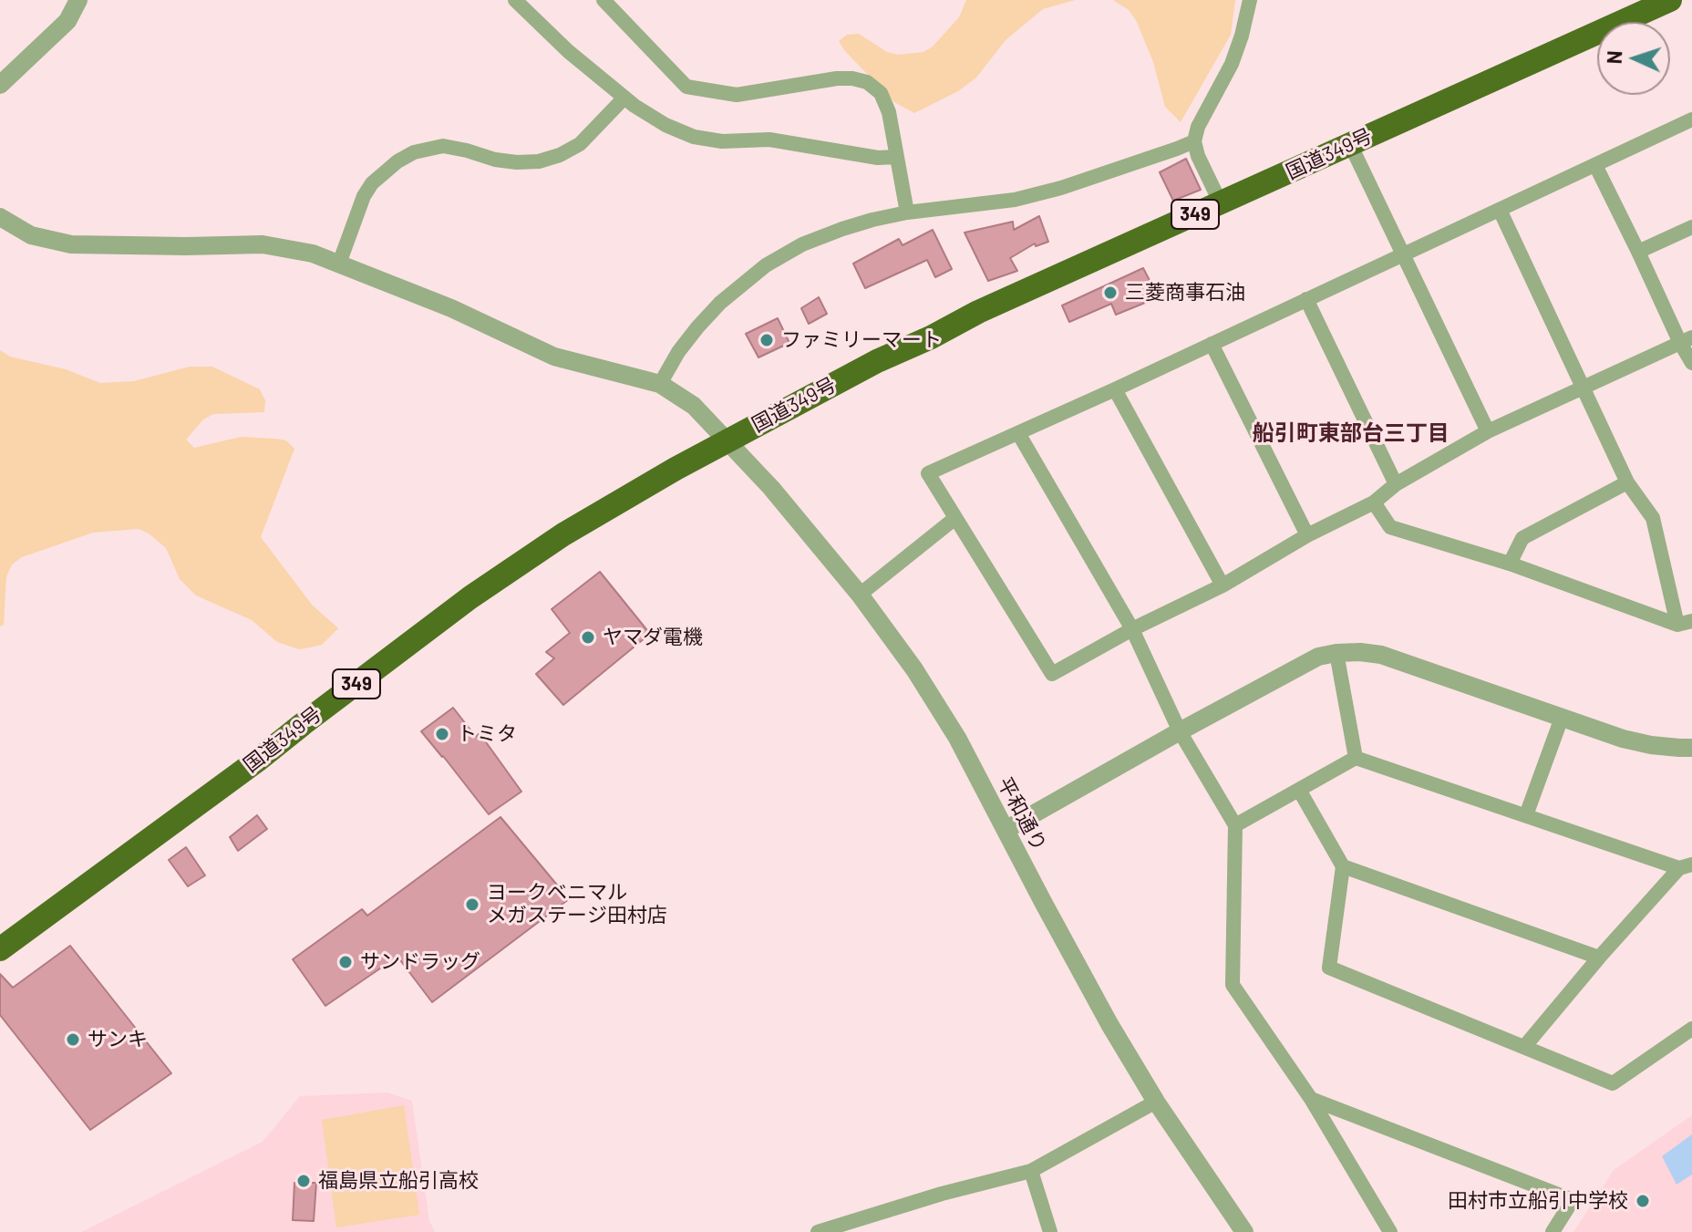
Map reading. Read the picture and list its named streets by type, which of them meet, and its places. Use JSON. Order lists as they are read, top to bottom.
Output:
{
  "streets": {
    "highway": ["国道349号", "349"],
    "street": ["平和通り"]
  },
  "crossings": [
    ["国道349号", "平和通り"]
  ],
  "districts": ["船引町東部台三丁目"],
  "places": [
    "三菱商事石油",
    "ファミリーマート",
    "ヤマダ電機",
    "トミタ",
    "ヨークベニマル メガステージ田村店",
    "サンドラッグ",
    "サンキ",
    "福島県立船引高校",
    "田村市立船引中学校"
  ],
  "north": "left"
}
